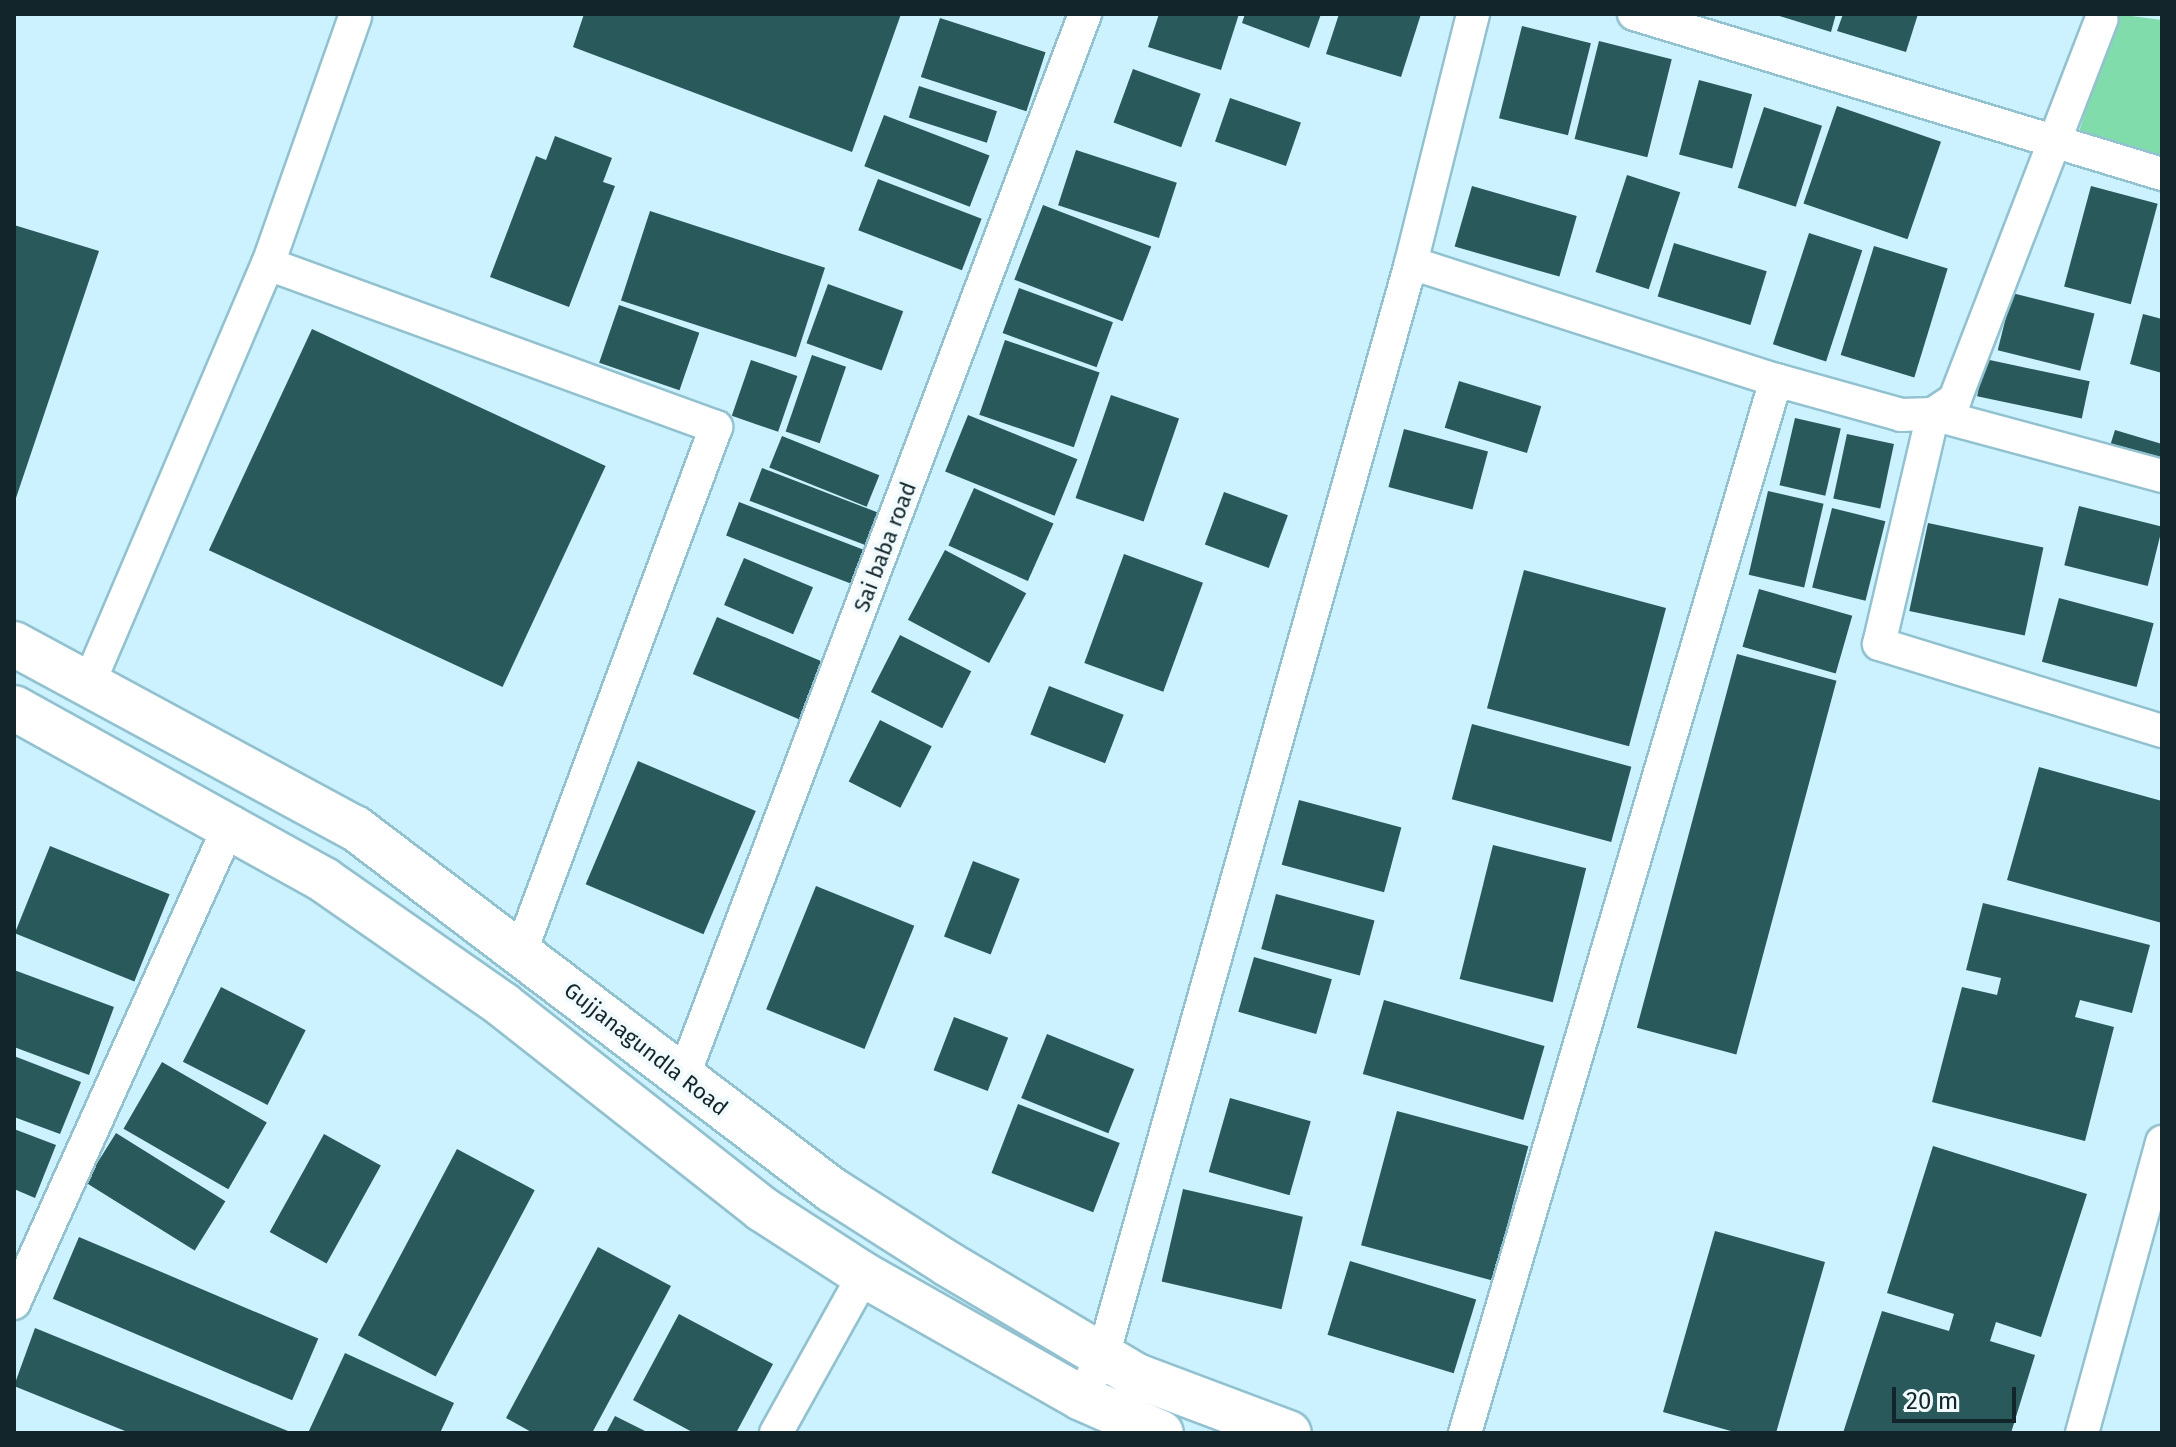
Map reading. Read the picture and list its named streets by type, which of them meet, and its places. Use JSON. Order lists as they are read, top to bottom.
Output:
{
  "streets": {
    "main road": ["Gujjanagundla Road"],
    "street": ["Sai baba road"]
  },
  "crossings": [
    ["Sai baba road", "Gujjanagundla Road"]
  ],
  "scale_bar": "20 m"
}
